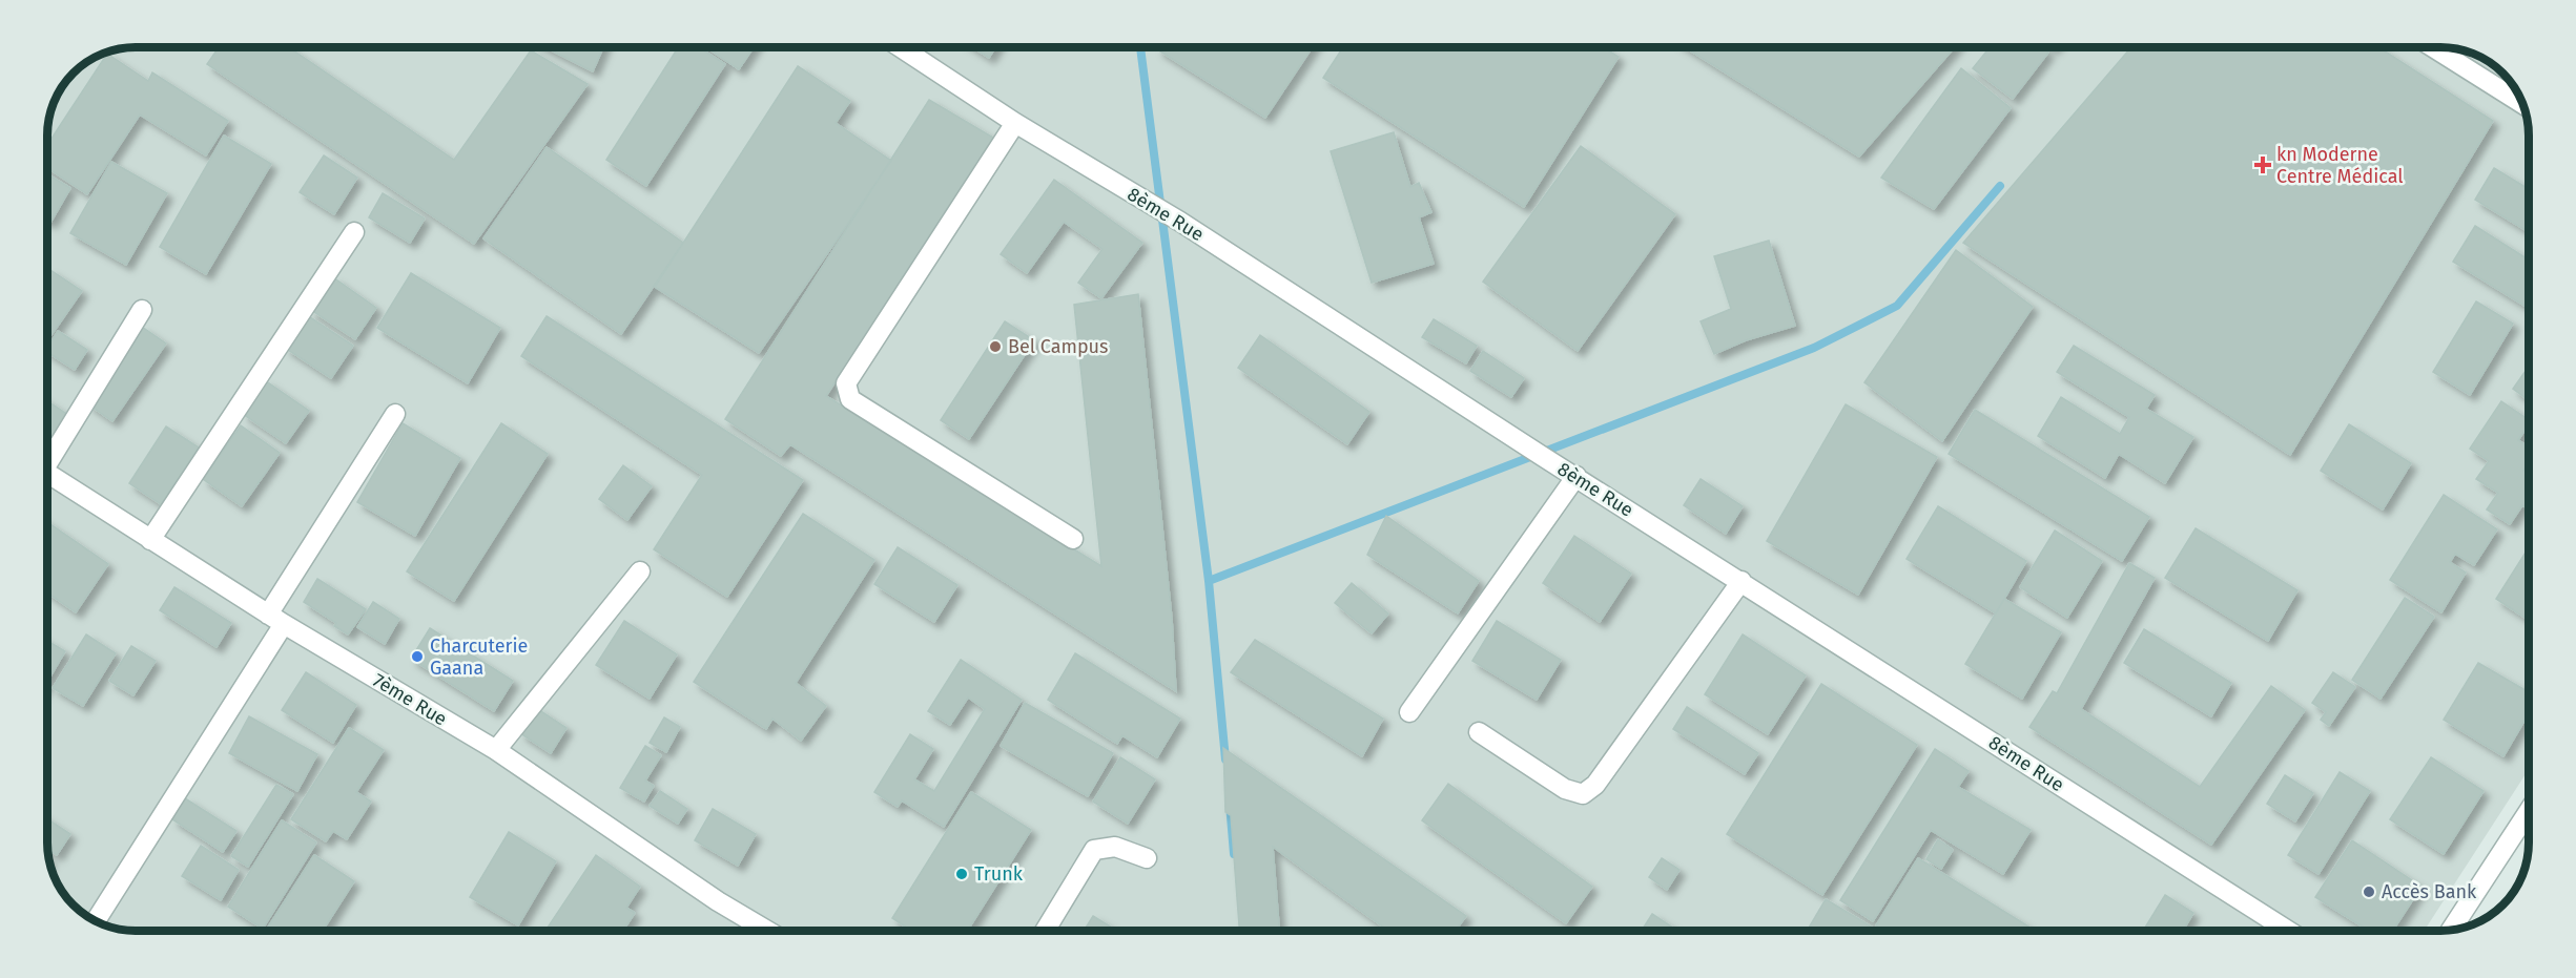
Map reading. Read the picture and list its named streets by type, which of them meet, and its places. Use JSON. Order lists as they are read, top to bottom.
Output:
{
  "streets": {
    "street": ["8ème Rue", "7ème Rue"]
  },
  "places": {
    "health": ["kn Moderne Centre Médical"],
    "other": [
      "Bel Campus",
      "Charcuterie Gaana",
      "Trunk",
      "Accès Bank"
    ]
  }
}
